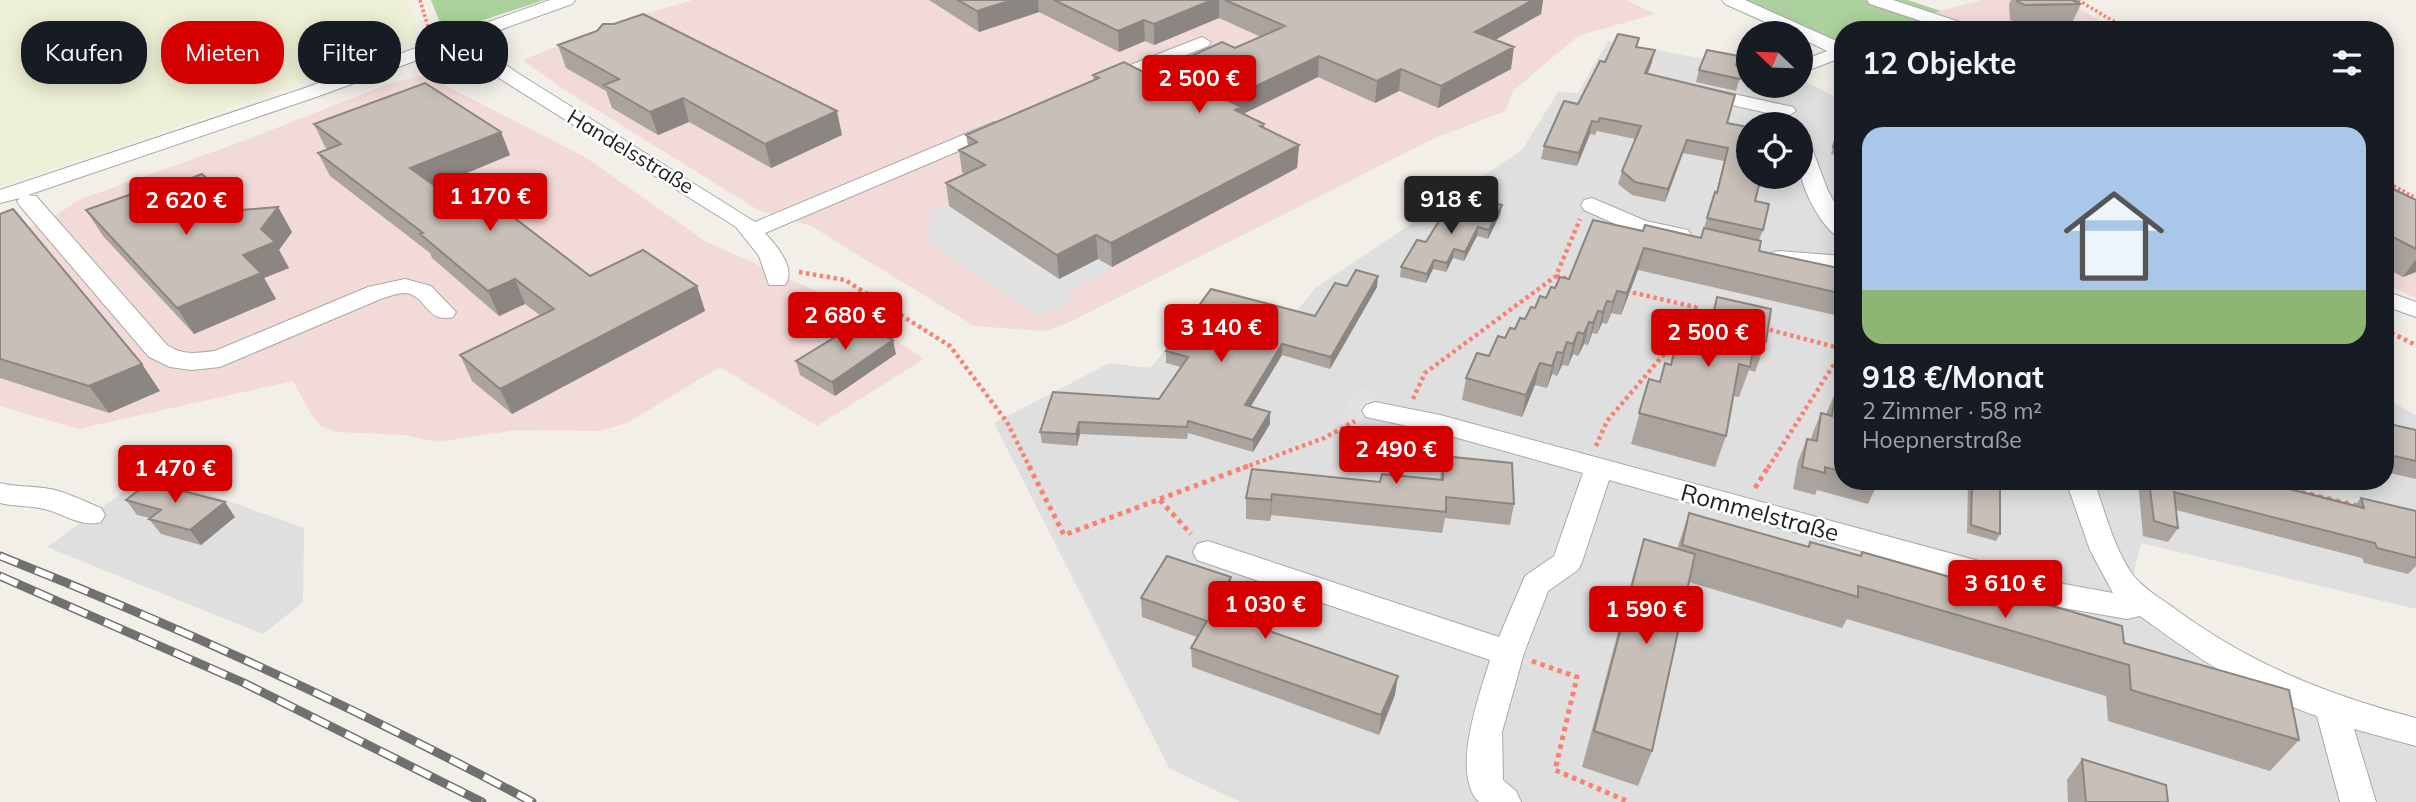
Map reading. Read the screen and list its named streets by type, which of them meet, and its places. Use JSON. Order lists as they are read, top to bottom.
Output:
{
  "streets": {
    "street": ["Handelsstraße", "Rommelstraße"]
  },
  "north": "top left",
  "page": {
    "chip": [
      "Kaufen",
      "Mieten",
      "Filter",
      "Neu"
    ],
    "heading": "12 Objekte",
    "price": [
      "2 500 €",
      "1 170 €",
      "918 €",
      "2 620 €",
      "2 680 €",
      "3 140 €",
      "2 500 €",
      "2 490 €",
      "1 470 €",
      "3 610 €",
      "1 030 €",
      "1 590 €"
    ],
    "list": [
      {
        "name": "918 €/Monat",
        "note": "2 Zimmer · 58 m² · Hoepnerstraße"
      }
    ]
  }
}
